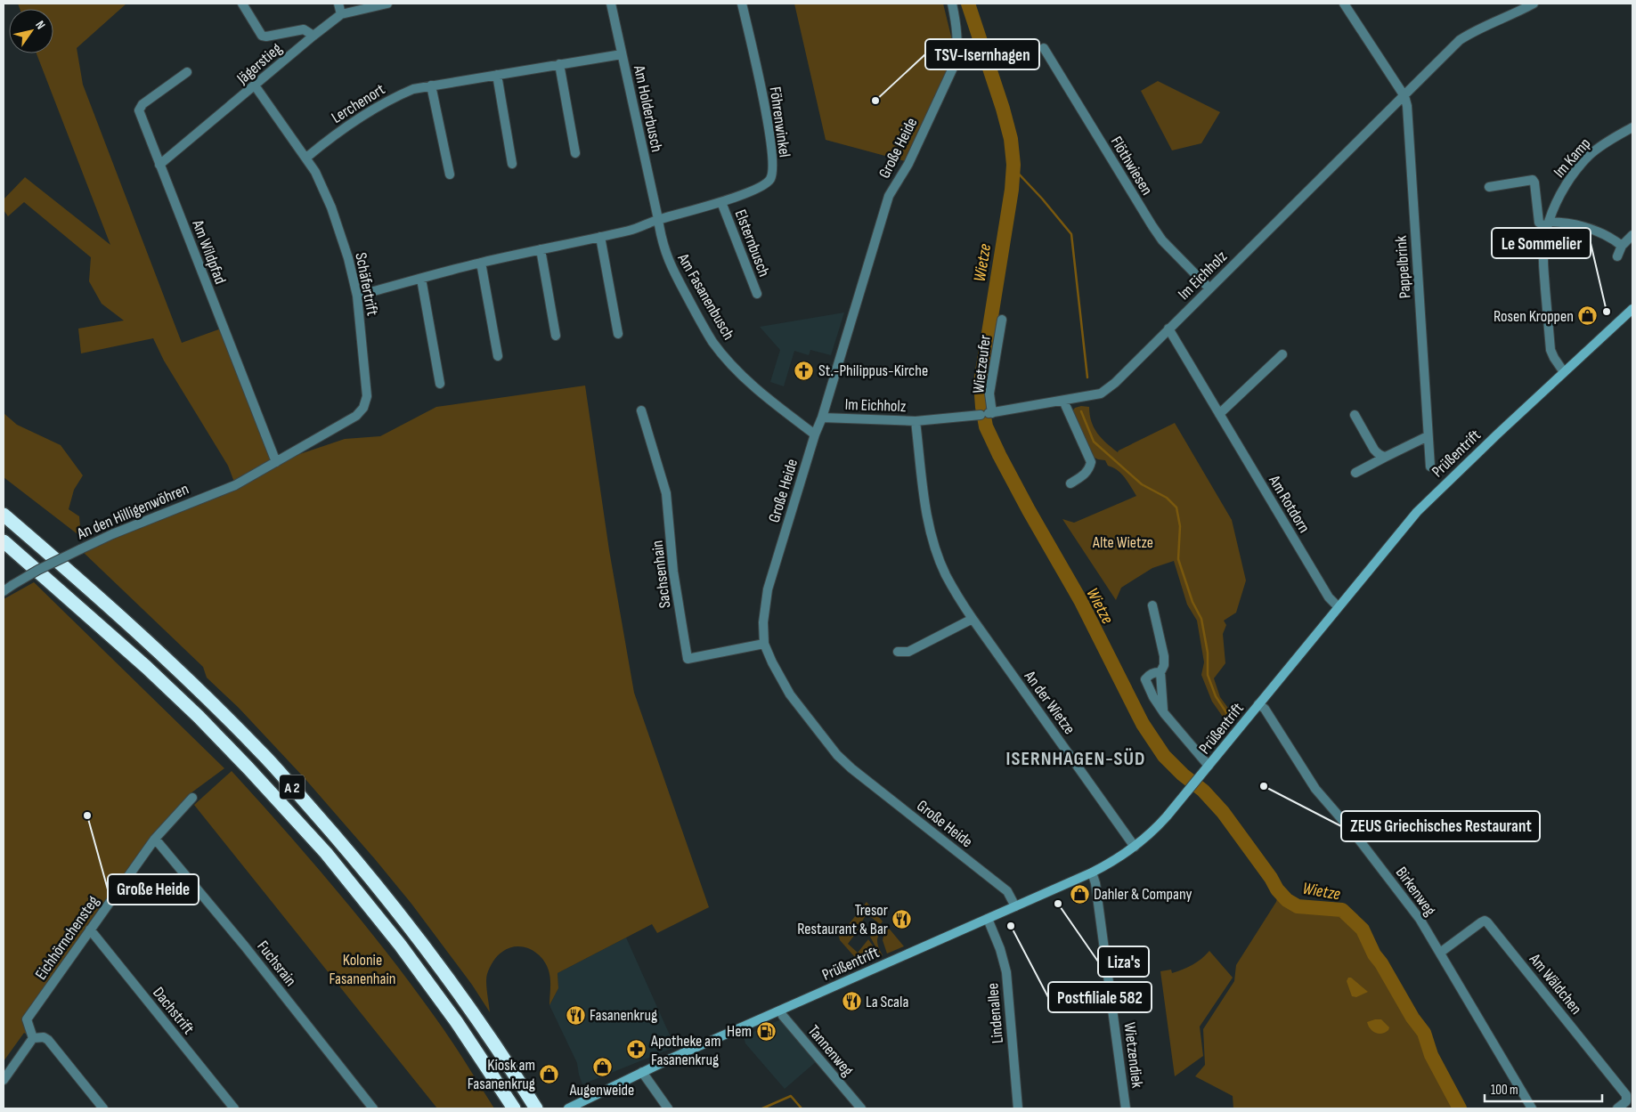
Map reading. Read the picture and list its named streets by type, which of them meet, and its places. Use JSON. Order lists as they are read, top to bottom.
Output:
{
  "streets": {
    "highway": ["A 2"],
    "main road": ["Prüßentrift"],
    "street": [
      "Jägerstieg",
      "Lerchenort",
      "Am Holderbusch",
      "Föhrenwinkel",
      "Große Heide",
      "Im Kamp",
      "Flöthwiesen",
      "Elsternbusch",
      "Am Wildpfad",
      "Pappelbrink",
      "Im Eichholz",
      "Schäfertrift",
      "Am Fasanenbusch",
      "Wietzeufer",
      "Am Rotdorn",
      "An den Hilligenwöhren",
      "Sachsenhain",
      "An der Wietze",
      "Birkenweg",
      "Eichhörnchensteg",
      "Fuchsrain",
      "Am Wäldchen",
      "Dachstrift",
      "Lindenallee",
      "Tannenweg",
      "Wietzendiek"
    ]
  },
  "crossings": [
    ["Jägerstieg", "Am Wildpfad"],
    ["Jägerstieg", "Schäfertrift"],
    ["Lerchenort", "Am Holderbusch"],
    ["Lerchenort", "Schäfertrift"],
    ["Am Holderbusch", "Föhrenwinkel"],
    ["Am Holderbusch", "Am Fasanenbusch"],
    ["Föhrenwinkel", "Elsternbusch"],
    ["Föhrenwinkel", "Am Fasanenbusch"],
    ["Große Heide", "Im Eichholz"],
    ["Große Heide", "Am Fasanenbusch"],
    ["Große Heide", "Prüßentrift"],
    ["Große Heide", "Sachsenhain"],
    ["Im Kamp", "Prüßentrift"],
    ["Flöthwiesen", "Im Eichholz"],
    ["Am Wildpfad", "Schäfertrift"],
    ["Am Wildpfad", "An den Hilligenwöhren"],
    ["Pappelbrink", "Im Eichholz"],
    ["Im Eichholz", "Wietzeufer"],
    ["Im Eichholz", "Am Rotdorn"],
    ["Im Eichholz", "An der Wietze"],
    ["Schäfertrift", "An den Hilligenwöhren"],
    ["Prüßentrift", "Am Rotdorn"],
    ["Prüßentrift", "An der Wietze"],
    ["Prüßentrift", "Birkenweg"],
    ["Prüßentrift", "Lindenallee"],
    ["Prüßentrift", "Tannenweg"],
    ["Prüßentrift", "Wietzendiek"],
    ["Birkenweg", "Am Wäldchen"],
    ["Eichhörnchensteg", "Fuchsrain"],
    ["Eichhörnchensteg", "Dachstrift"]
  ],
  "districts": ["ISERNHAGEN-SÜD"],
  "water": ["Wietze"],
  "parks": ["Alte Wietze", "Kolonie Fasanenhain"],
  "places": {
    "other": [
      "TSV-Isernhagen",
      "Le Sommelier",
      "ZEUS Griechisches Restaurant",
      "Große Heide",
      "Liza's",
      "Postfiliale 582"
    ],
    "shop": [
      "Rosen Kroppen",
      "Dahler & Company",
      "Augenweide",
      "Kiosk am Fasanenkrug"
    ],
    "church": ["St.-Philippus-Kirche"],
    "restaurant": ["Tresor Restaurant & Bar", "La Scala", "Fasanenkrug"],
    "fuel station": ["Hem"],
    "pharmacy": ["Apotheke am Fasanenkrug"]
  },
  "scale_bar": "100 m",
  "north": "top right"
}
